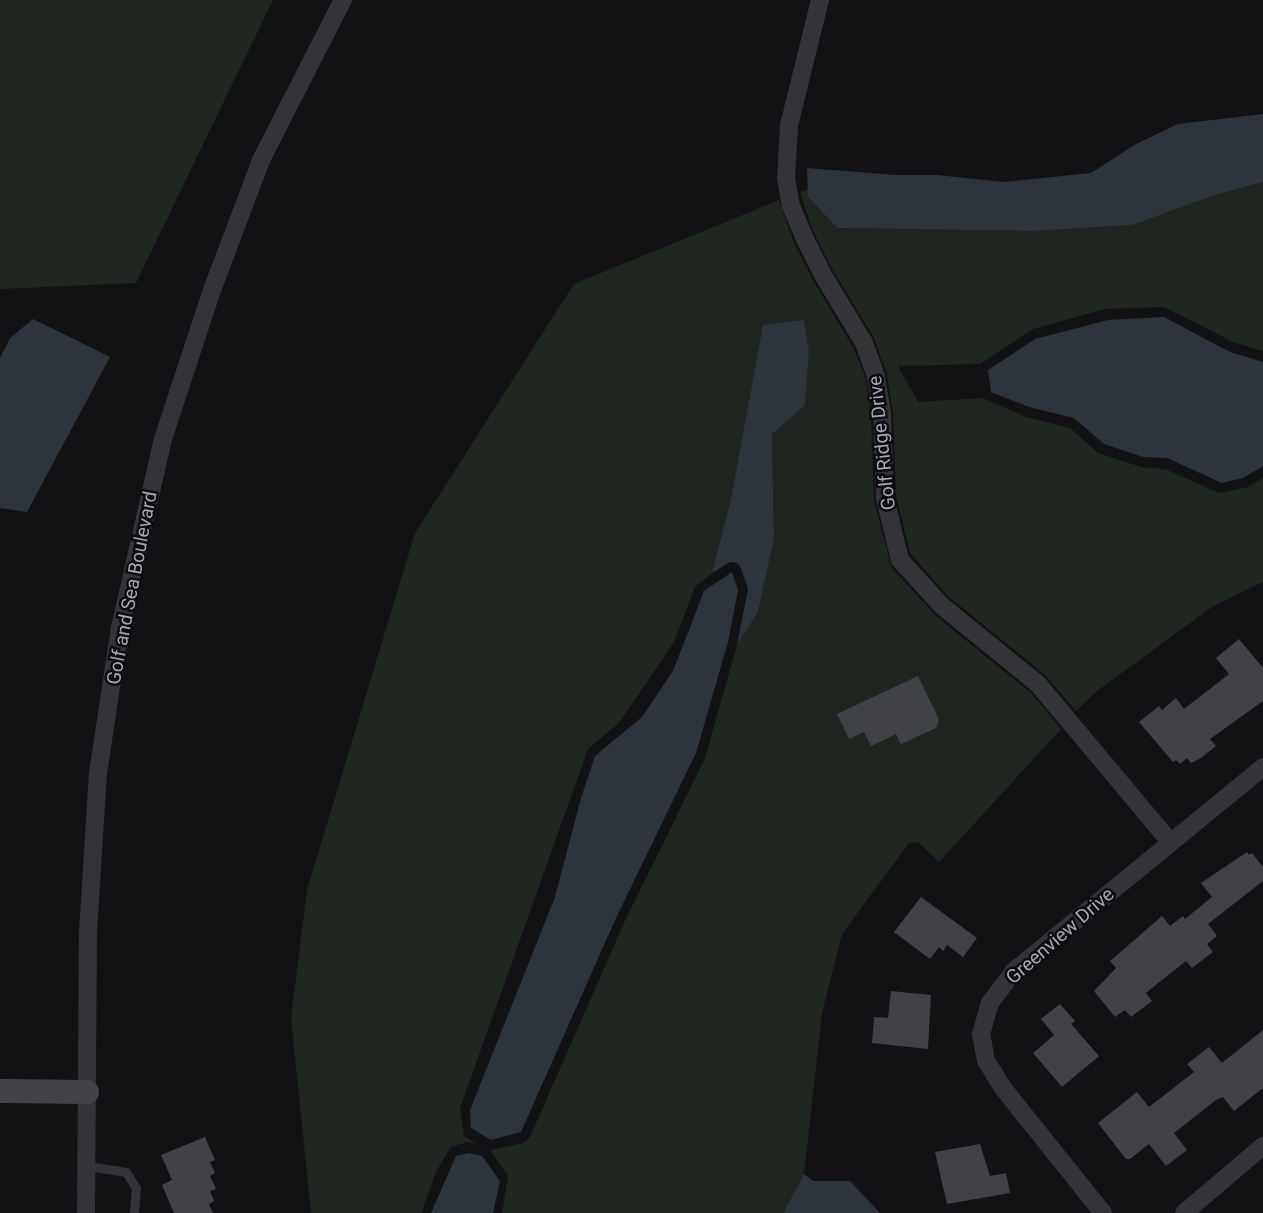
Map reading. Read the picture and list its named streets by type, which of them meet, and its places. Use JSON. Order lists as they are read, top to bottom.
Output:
{
  "streets": {
    "street": ["Golf Ridge Drive", "Golf and Sea Boulevard", "Greenview Drive"]
  },
  "crossings": [
    ["Golf Ridge Drive", "Greenview Drive"]
  ]
}
